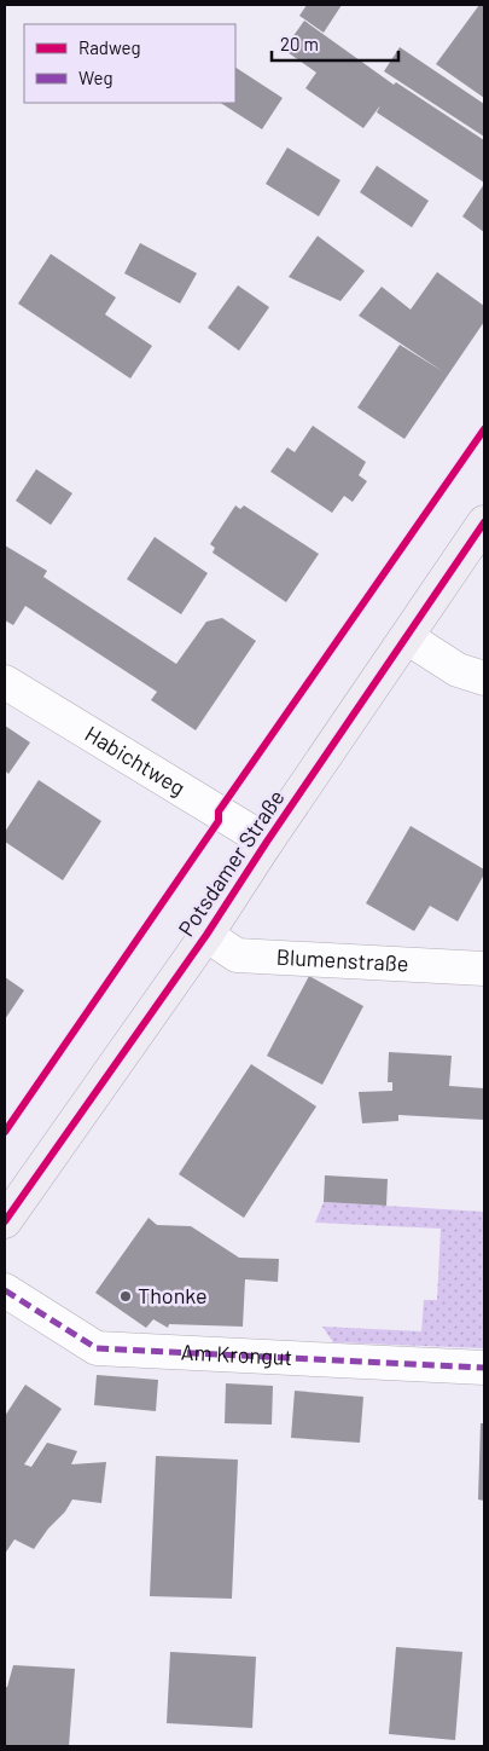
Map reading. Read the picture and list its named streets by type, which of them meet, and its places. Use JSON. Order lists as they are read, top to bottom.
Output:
{
  "streets": {
    "main road": ["Potsdamer Straße"],
    "street": ["Habichtweg", "Blumenstraße", "Am Krongut"]
  },
  "crossings": [
    ["Habichtweg", "Potsdamer Straße"],
    ["Potsdamer Straße", "Blumenstraße"]
  ],
  "places": ["Thonke"],
  "legend": ["Radweg", "Weg"],
  "scale_bar": "20 m"
}
